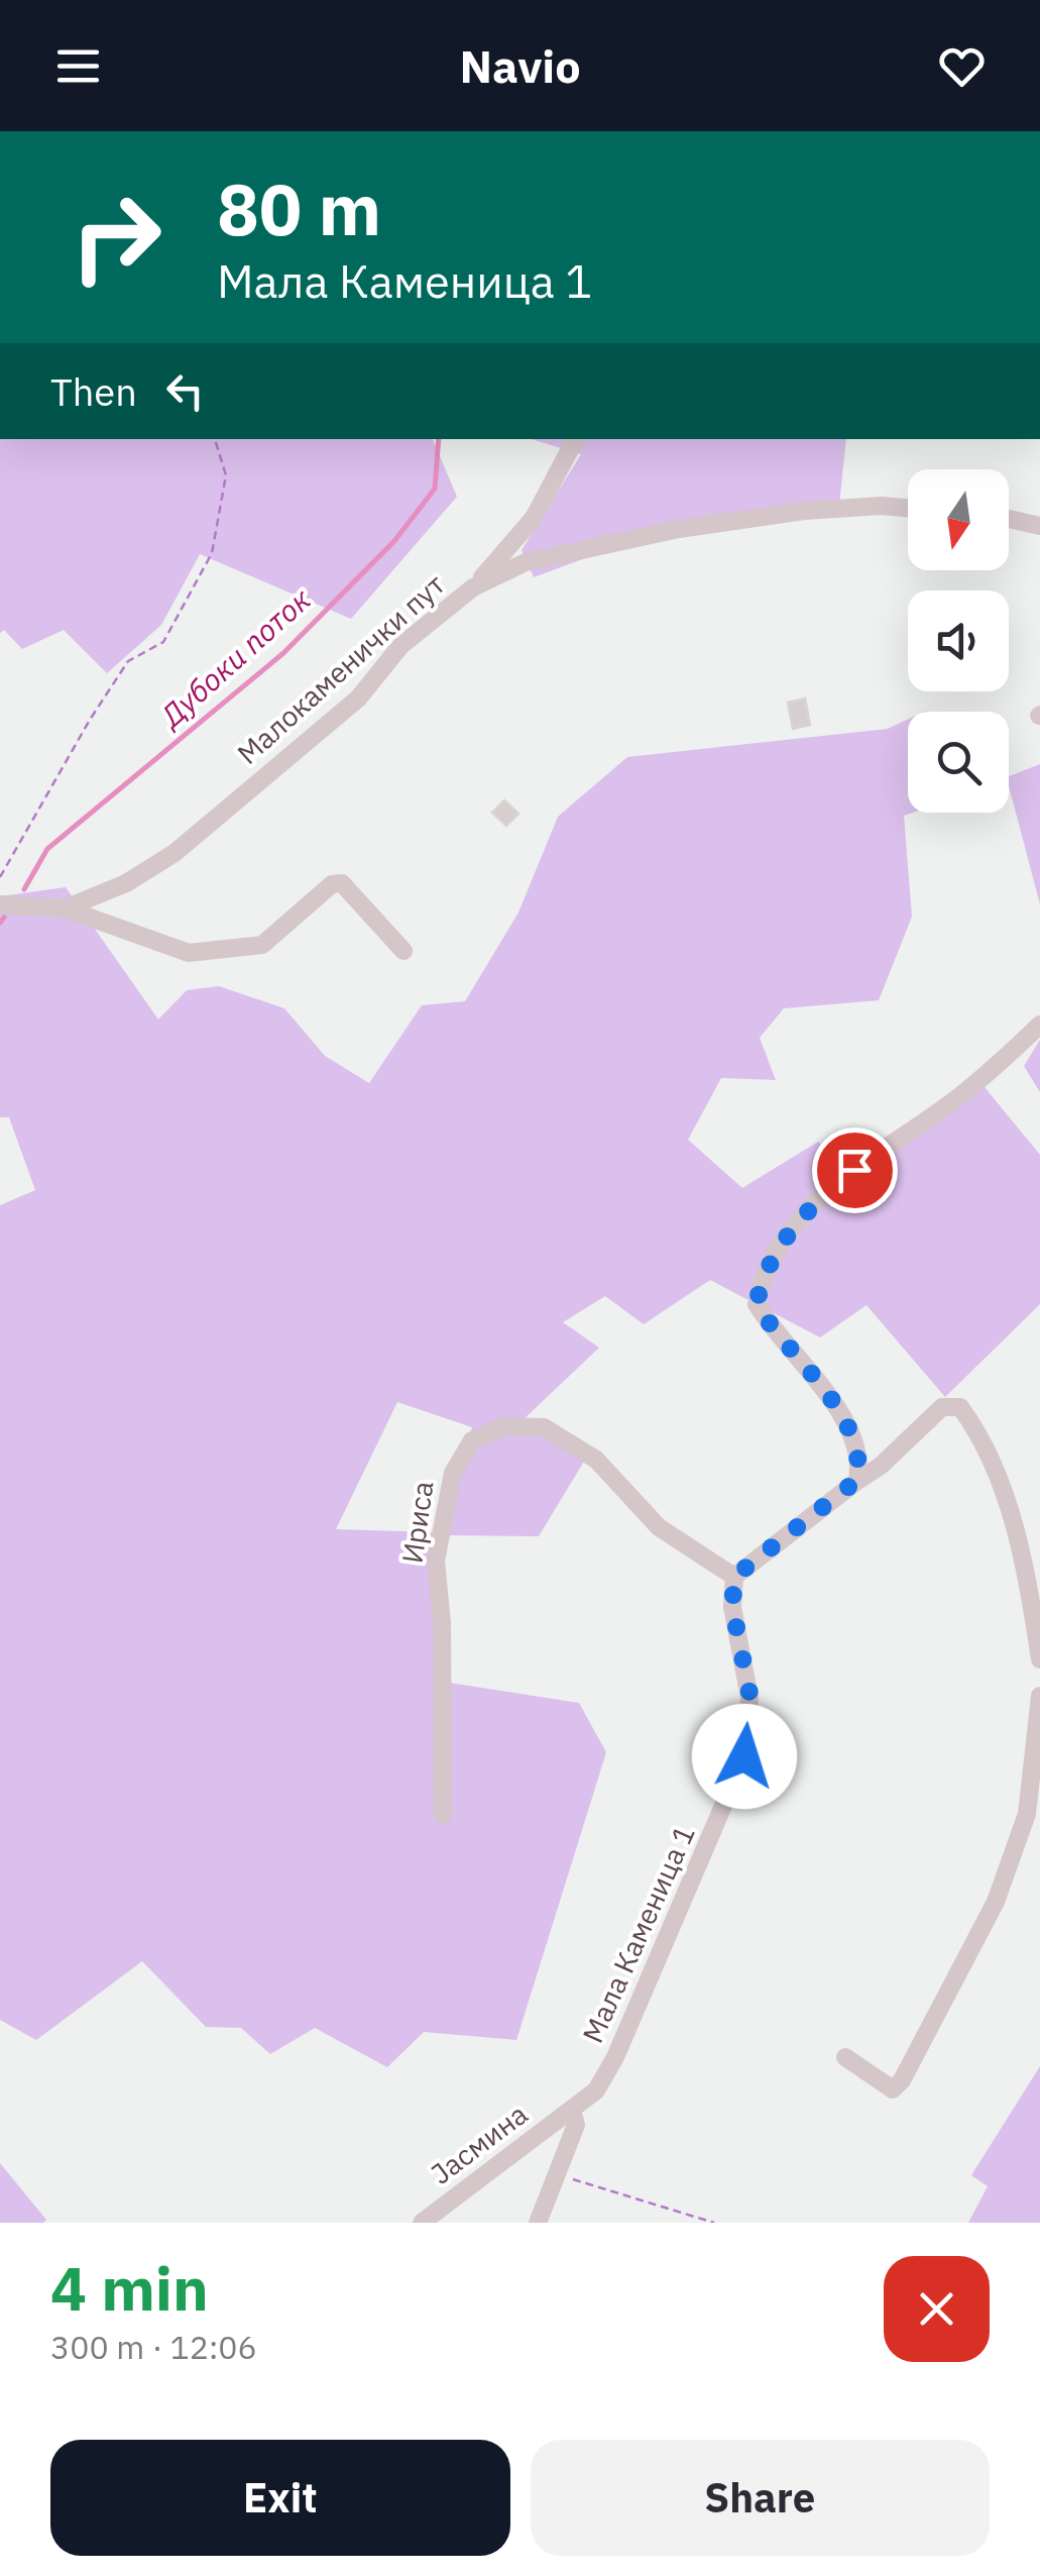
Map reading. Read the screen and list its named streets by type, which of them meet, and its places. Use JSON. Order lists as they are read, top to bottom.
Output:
{
  "streets": {
    "street": [
      "Малокаменички пут",
      "Ириса",
      "Мала Каменица 1",
      "Јасмина"
    ]
  },
  "crossings": [
    ["Ириса", "Мала Каменица 1"],
    ["Мала Каменица 1", "Јасмина"]
  ],
  "water": ["Дубоки поток"],
  "north": "bottom",
  "page": {
    "header": "Navio",
    "turn": ["80 m", "Мала Каменица 1"],
    "then": "Then",
    "heading": ["4 min", "300 m · 12:06"],
    "buttons": ["Exit", "Share"]
  }
}
